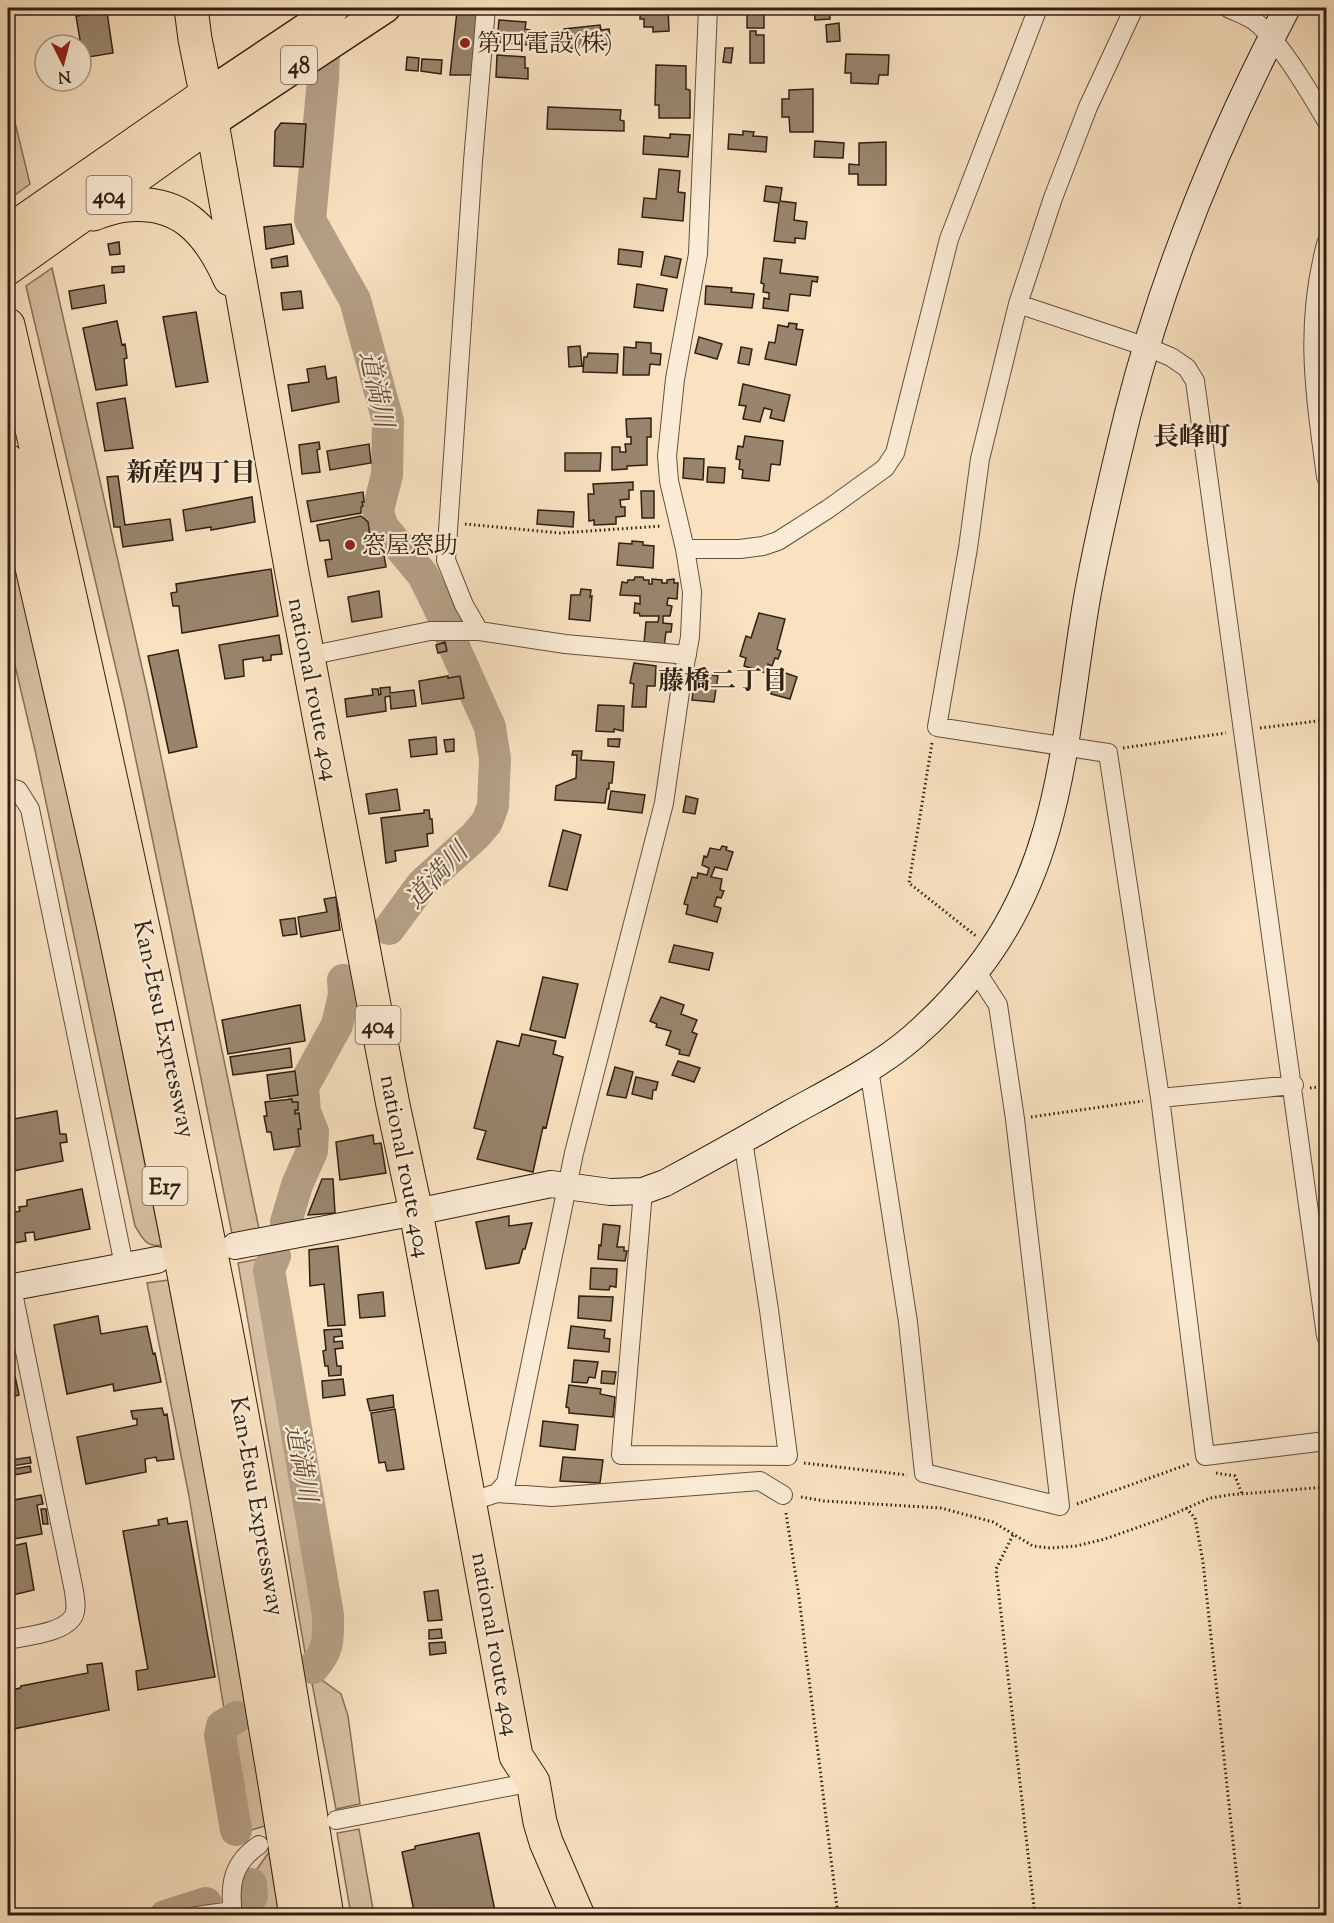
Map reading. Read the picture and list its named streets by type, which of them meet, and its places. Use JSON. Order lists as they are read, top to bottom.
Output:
{
  "streets": {
    "highway": [
      "404",
      "national route 404",
      "Kan-Etsu Expressway",
      "E17"
    ],
    "main road": ["48"]
  },
  "crossings": [
    ["48", "404"],
    ["48", "national route 404"],
    ["404", "national route 404"]
  ],
  "districts": ["長峰町", "新産四丁目", "藤橋二丁目"],
  "water": ["道満川"],
  "places": ["第四電設(株)", "窓屋窓助"],
  "north": "bottom"
}
